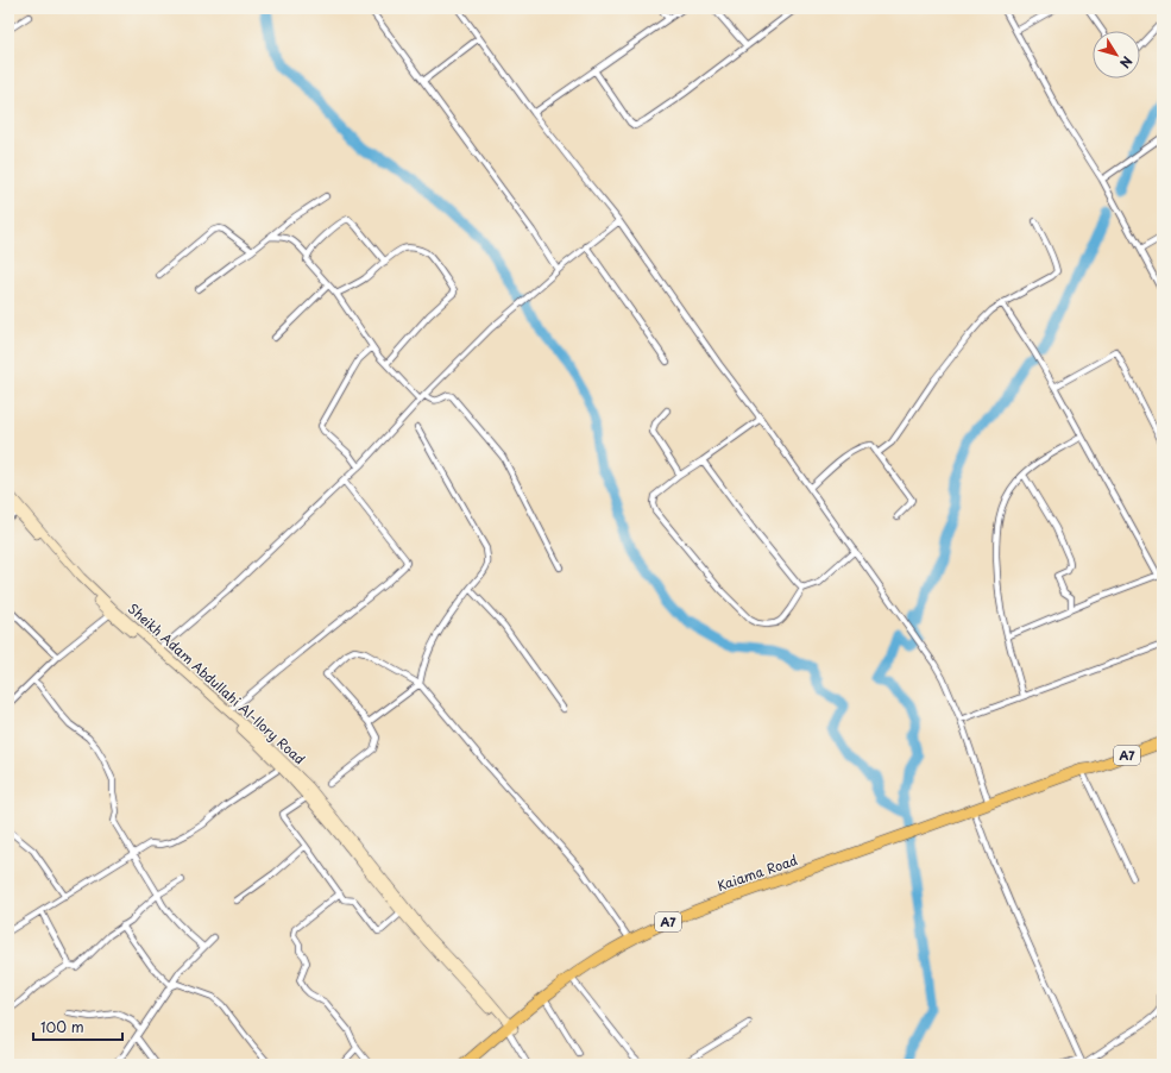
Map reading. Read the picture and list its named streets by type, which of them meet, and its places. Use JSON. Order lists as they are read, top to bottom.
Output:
{
  "streets": {
    "highway": ["A7", "Kaiama Road"],
    "street": ["Sheikh Adam Abdullahi Al-Ilory Road"]
  },
  "crossings": [
    ["Sheikh Adam Abdullahi Al-Ilory Road", "Kaiama Road"]
  ],
  "scale_bar": "100 m",
  "north": "bottom right"
}
